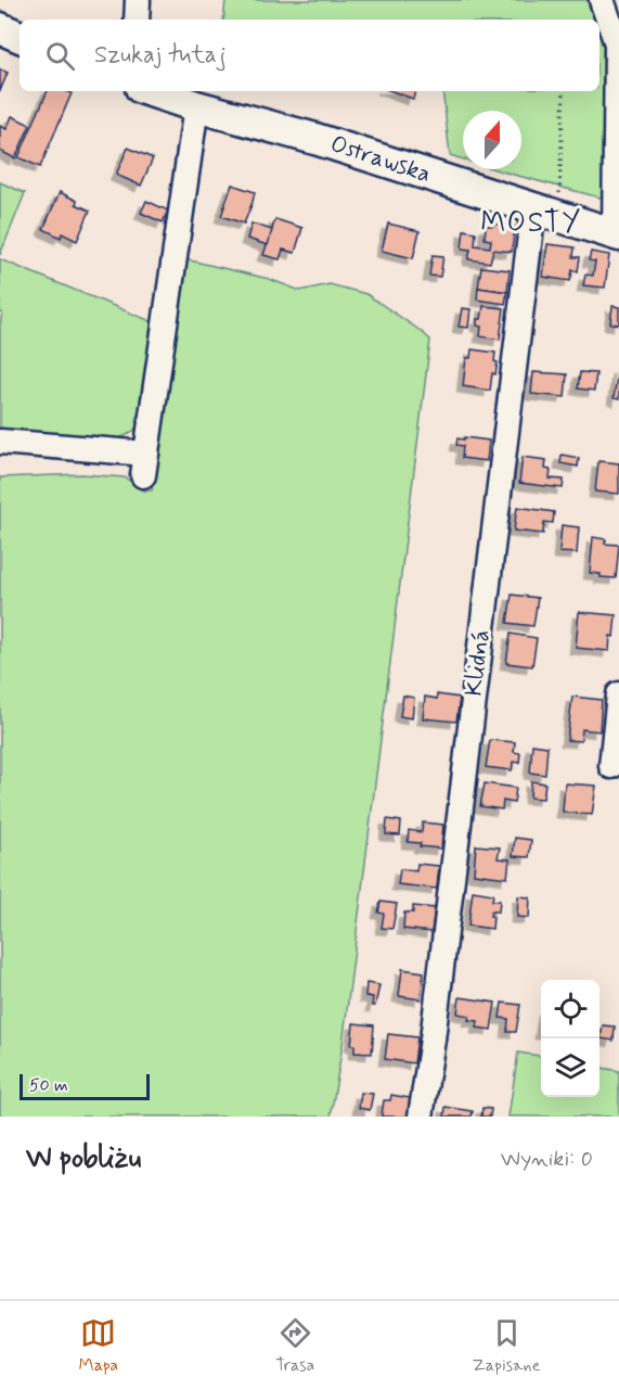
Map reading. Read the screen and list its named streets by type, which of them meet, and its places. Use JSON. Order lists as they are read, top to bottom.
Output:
{
  "streets": {
    "main road": ["Ostrawska"],
    "street": ["Klidná"]
  },
  "crossings": [
    ["Ostrawska", "Klidná"]
  ],
  "districts": ["MOSTY"],
  "scale_bar": "50 m",
  "north": "top",
  "page": {
    "search": "Szukaj tutaj",
    "scale": "50 m",
    "heading": ["W pobliżu", "Wyniki: 0"],
    "nav": ["Mapa", "Trasa", "Zapisane"]
  }
}
